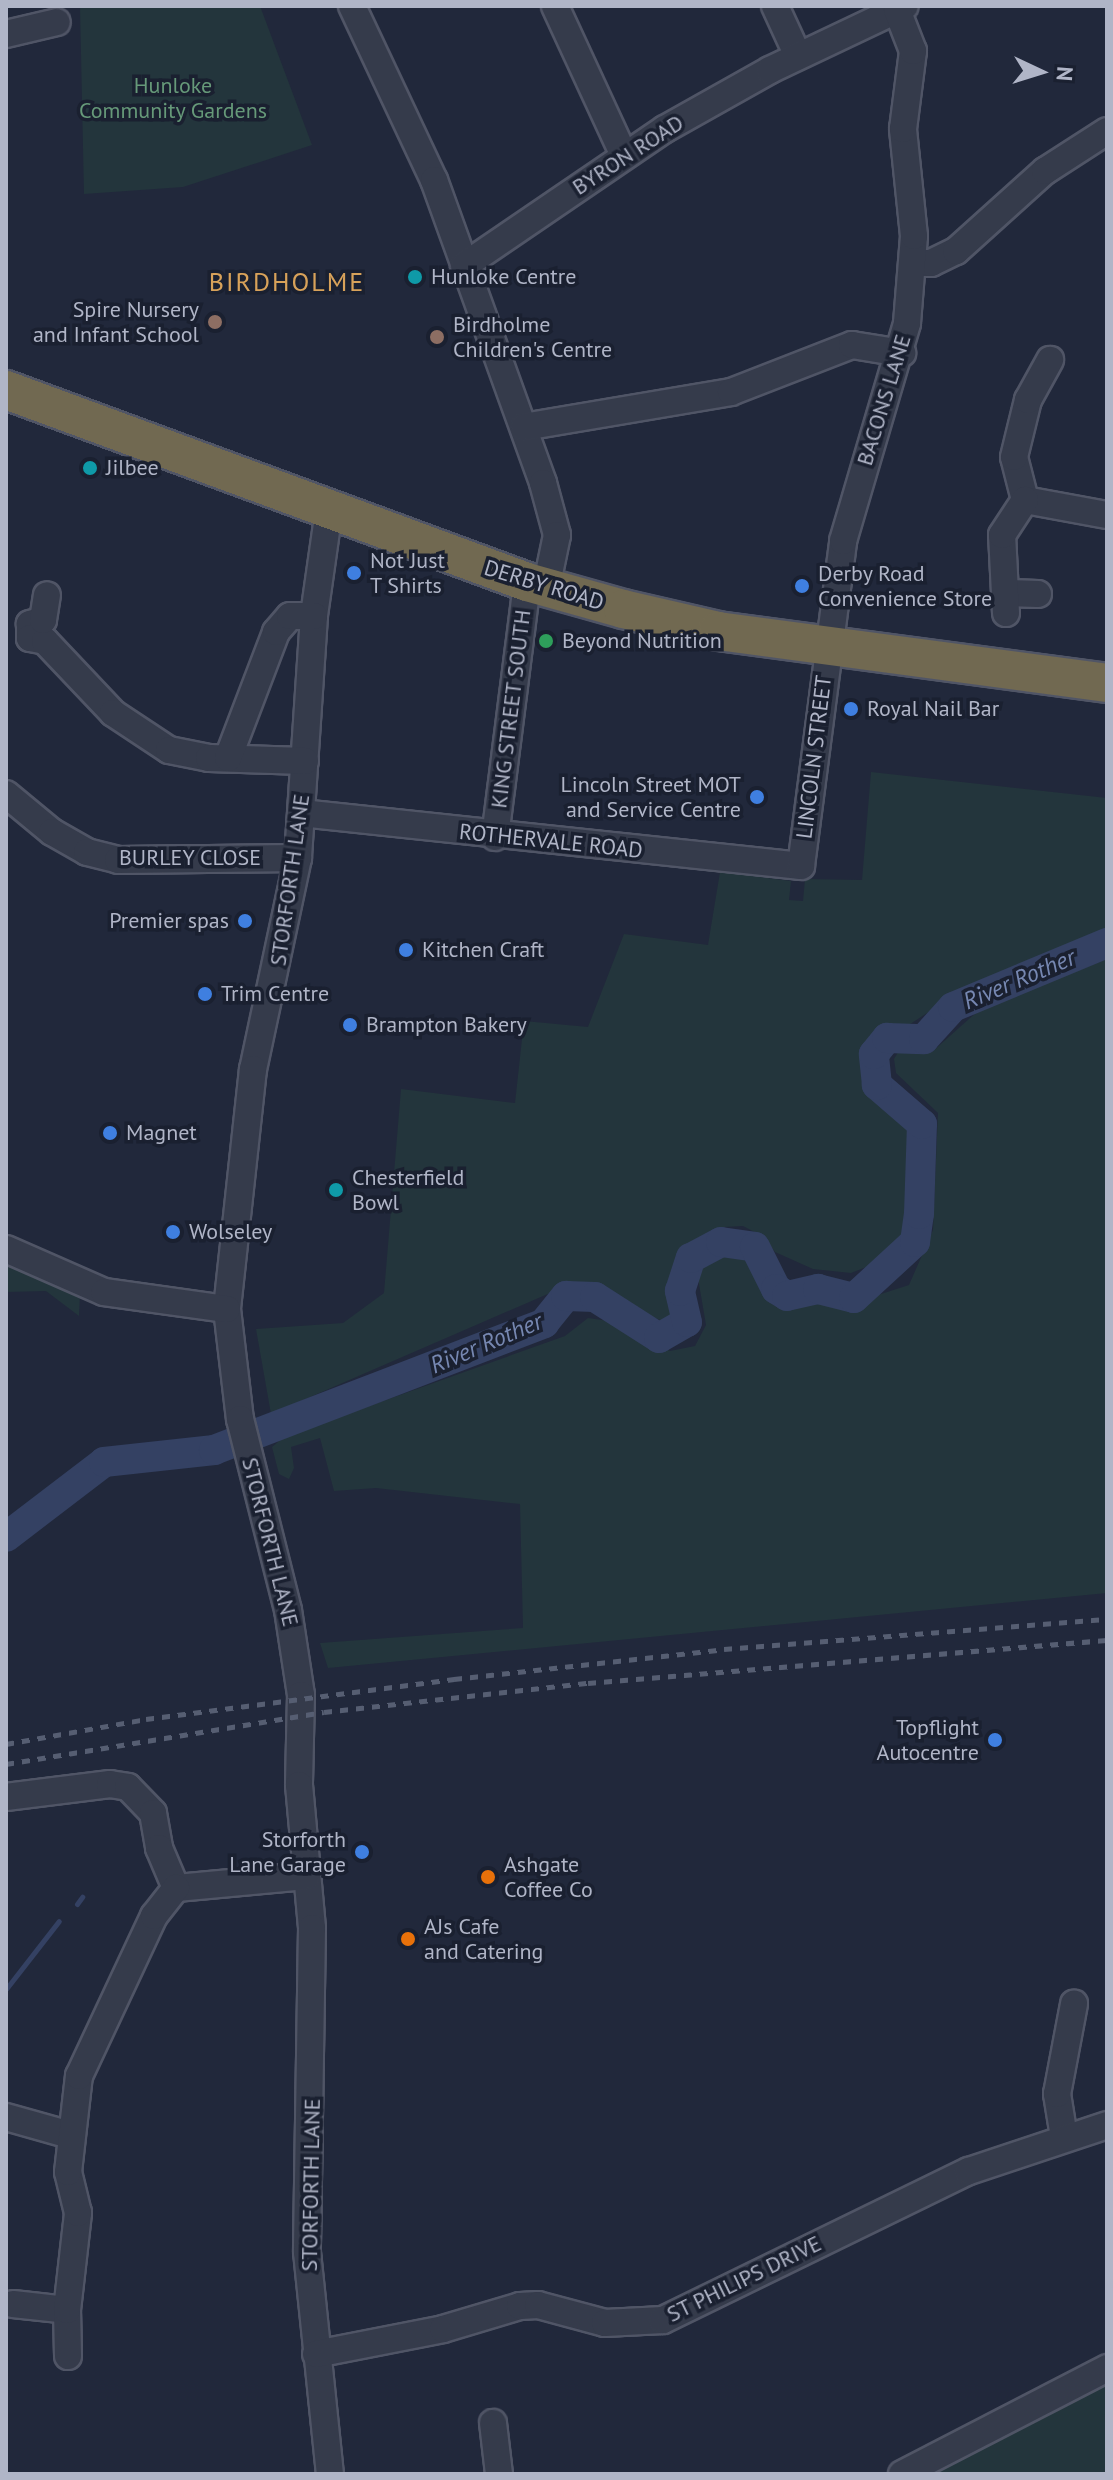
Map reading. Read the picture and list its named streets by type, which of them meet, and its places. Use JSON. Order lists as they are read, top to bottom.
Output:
{
  "streets": {
    "highway": ["DERBY ROAD"],
    "street": [
      "BYRON ROAD",
      "BACONS LANE",
      "KING STREET SOUTH",
      "LINCOLN STREET",
      "ROTHERVALE ROAD",
      "BURLEY CLOSE",
      "STORFORTH LANE",
      "ST PHILIPS DRIVE"
    ]
  },
  "crossings": [
    ["BYRON ROAD", "BACONS LANE"],
    ["BYRON ROAD", "KING STREET SOUTH"],
    ["BACONS LANE", "DERBY ROAD"],
    ["BACONS LANE", "LINCOLN STREET"],
    ["DERBY ROAD", "KING STREET SOUTH"],
    ["DERBY ROAD", "LINCOLN STREET"],
    ["DERBY ROAD", "STORFORTH LANE"],
    ["KING STREET SOUTH", "ROTHERVALE ROAD"],
    ["LINCOLN STREET", "ROTHERVALE ROAD"],
    ["ROTHERVALE ROAD", "STORFORTH LANE"],
    ["BURLEY CLOSE", "STORFORTH LANE"],
    ["STORFORTH LANE", "ST PHILIPS DRIVE"]
  ],
  "districts": ["BIRDHOLME"],
  "water": ["River Rother"],
  "parks": ["Hunloke Community Gardens"],
  "places": [
    "Hunloke Centre",
    "Spire Nursery and Infant School",
    "Birdholme Children's Centre",
    "Jilbee",
    "Not Just T Shirts",
    "Derby Road Convenience Store",
    "Beyond Nutrition",
    "Royal Nail Bar",
    "Lincoln Street MOT and Service Centre",
    "Premier spas",
    "Kitchen Craft",
    "Trim Centre",
    "Brampton Bakery",
    "Magnet",
    "Chesterfield Bowl",
    "Wolseley",
    "Topflight Autocentre",
    "Storforth Lane Garage",
    "Ashgate Coffee Co",
    "AJs Cafe and Catering"
  ],
  "north": "right"
}
